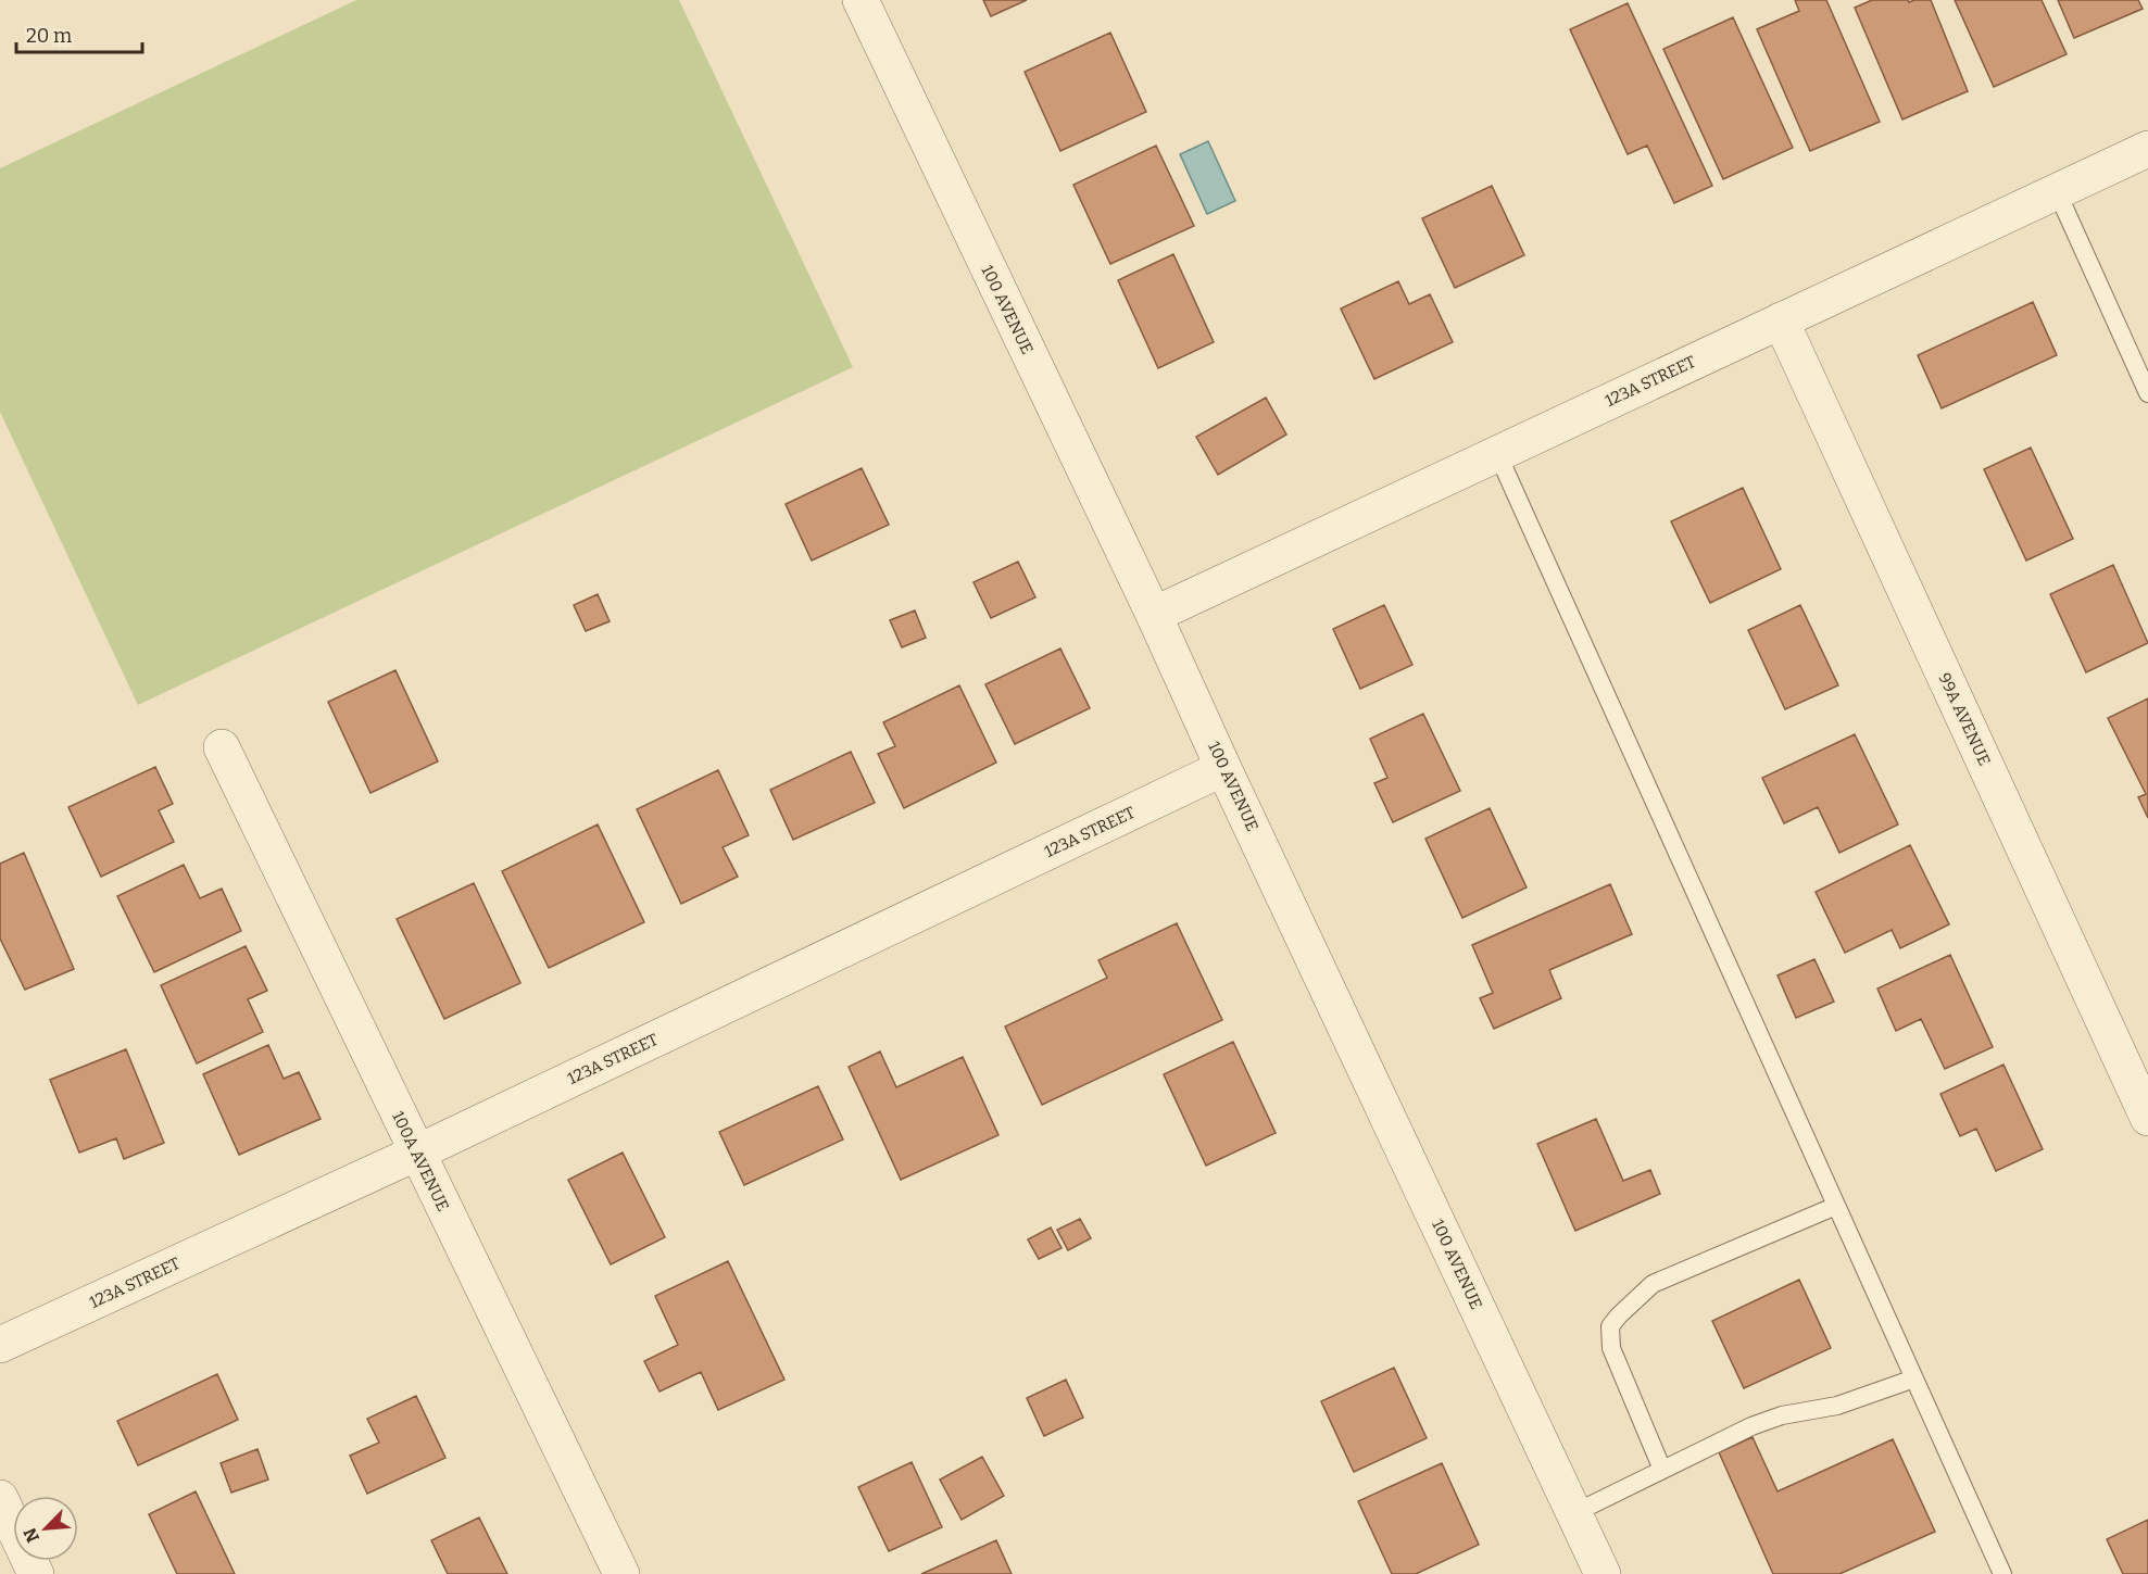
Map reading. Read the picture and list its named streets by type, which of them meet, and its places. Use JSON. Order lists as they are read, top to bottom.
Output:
{
  "streets": {
    "street": [
      "100 AVENUE",
      "123A STREET",
      "99A AVENUE",
      "100A AVENUE"
    ]
  },
  "crossings": [
    ["100 AVENUE", "123A STREET"],
    ["123A STREET", "99A AVENUE"],
    ["123A STREET", "100A AVENUE"]
  ],
  "scale_bar": "20 m",
  "north": "bottom left"
}
